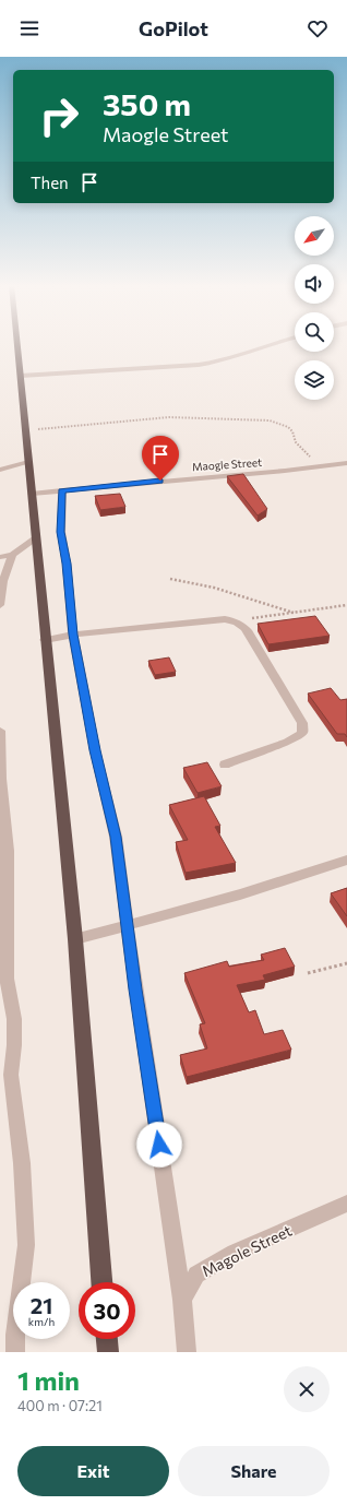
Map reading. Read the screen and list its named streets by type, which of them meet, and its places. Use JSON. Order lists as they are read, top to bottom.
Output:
{
  "streets": {
    "street": ["Maogle Street", "Magole Street"]
  },
  "north": "bottom left",
  "page": {
    "header": "GoPilot",
    "turn": ["350 m", "Maogle Street"],
    "then": "Then",
    "speed": "21 km/h",
    "limit": "30",
    "heading": ["1 min", "400 m · 07:21"],
    "buttons": ["Exit", "Share"]
  }
}
